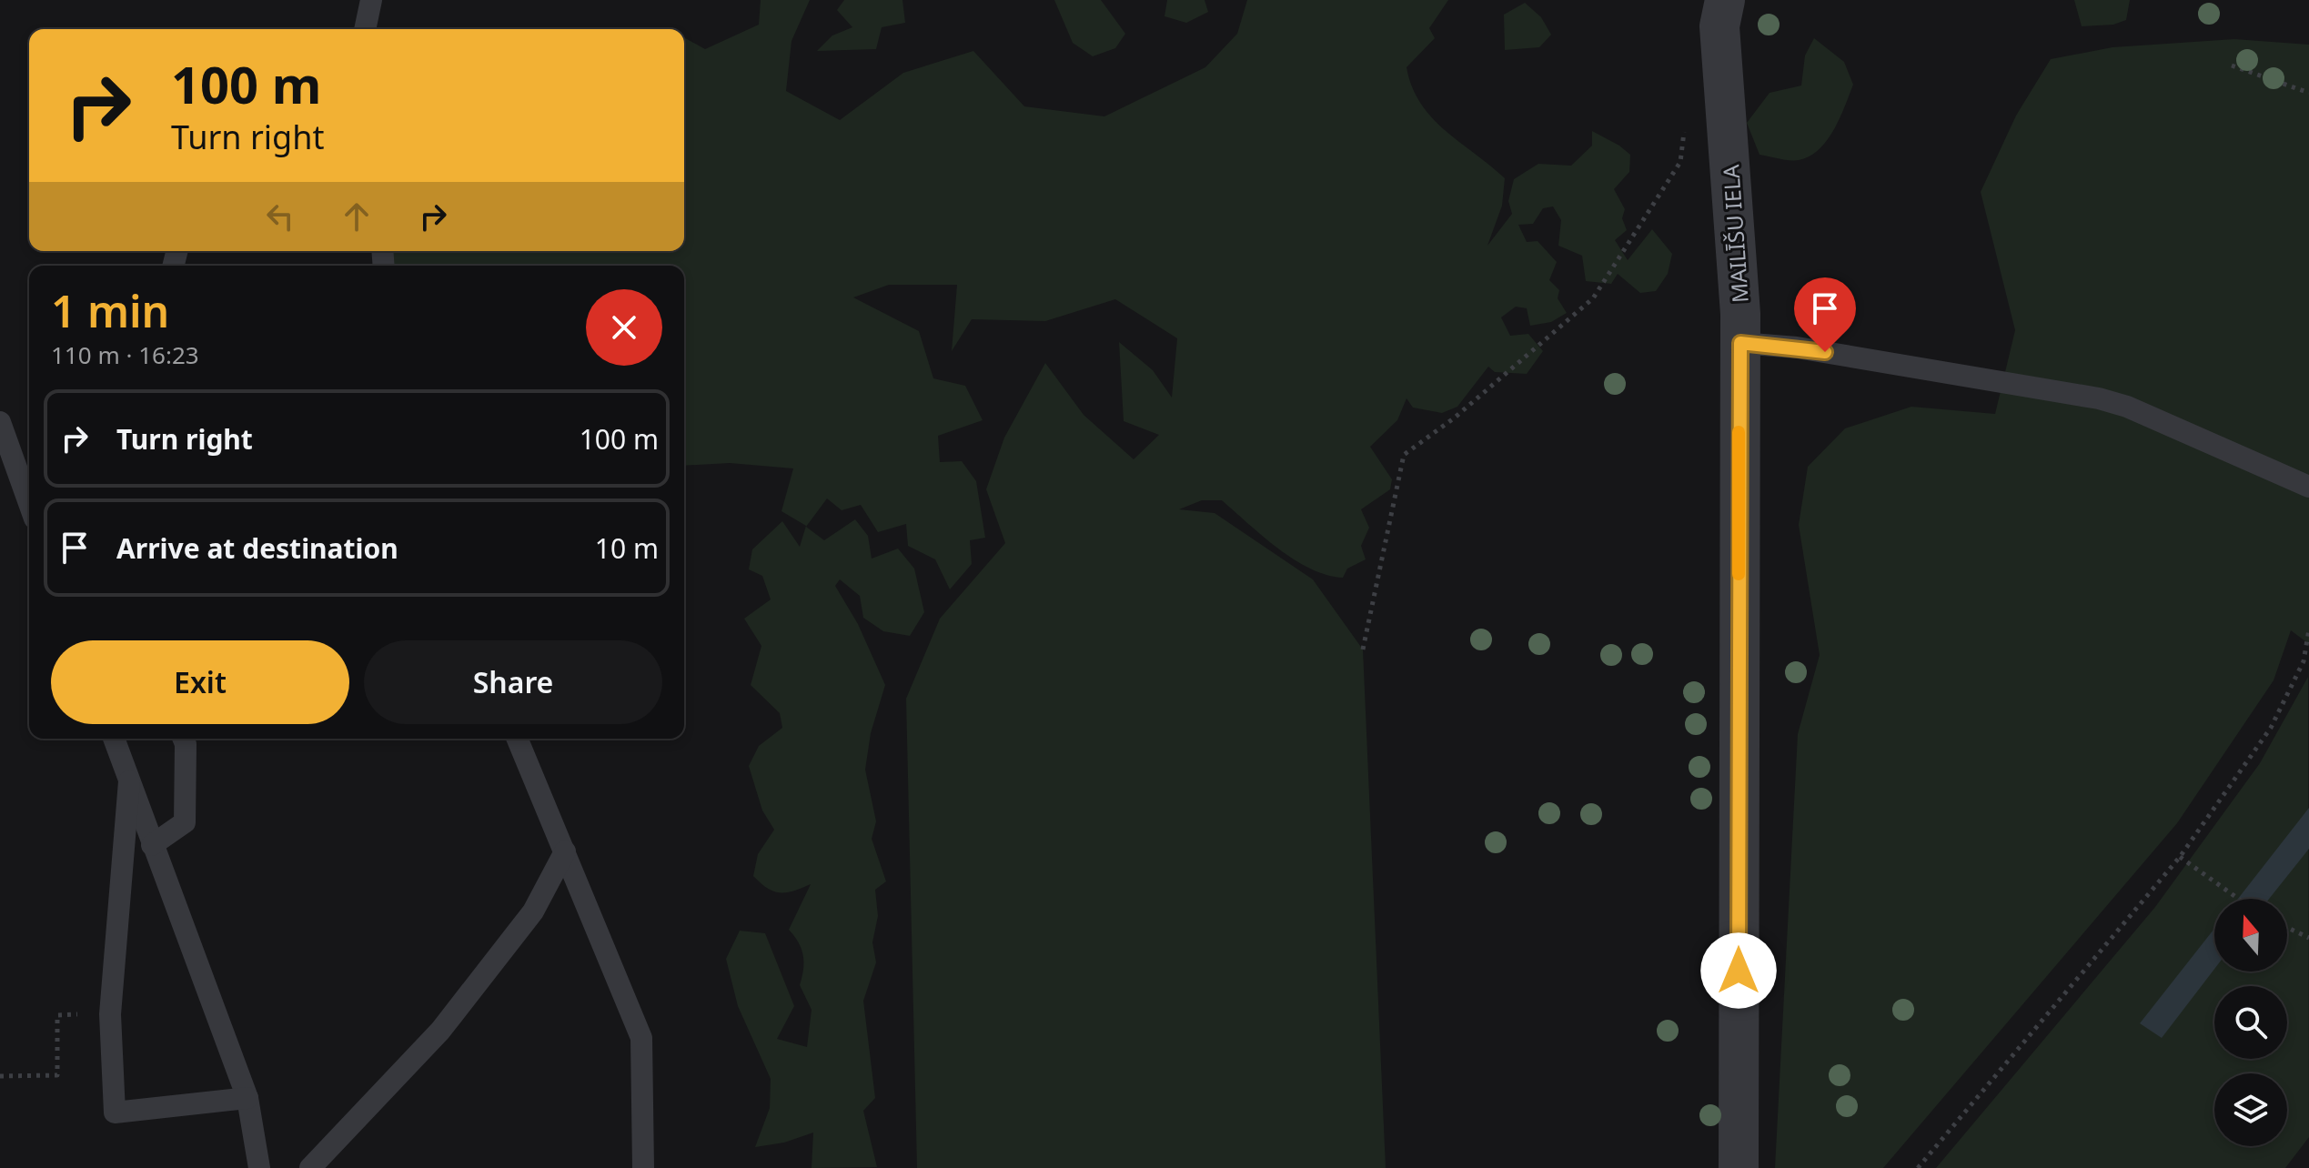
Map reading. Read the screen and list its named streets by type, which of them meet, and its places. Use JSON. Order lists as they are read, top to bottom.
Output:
{
  "streets": {
    "street": ["MAILĪŠU IELA"]
  },
  "north": "top",
  "page": {
    "turn": ["100 m", "Turn right"],
    "heading": ["1 min", "110 m · 16:23"],
    "list": [
      {
        "name": "Turn right",
        "value": "100 m"
      },
      {
        "name": "Arrive at destination",
        "value": "10 m"
      }
    ],
    "buttons": ["Exit", "Share"]
  }
}
